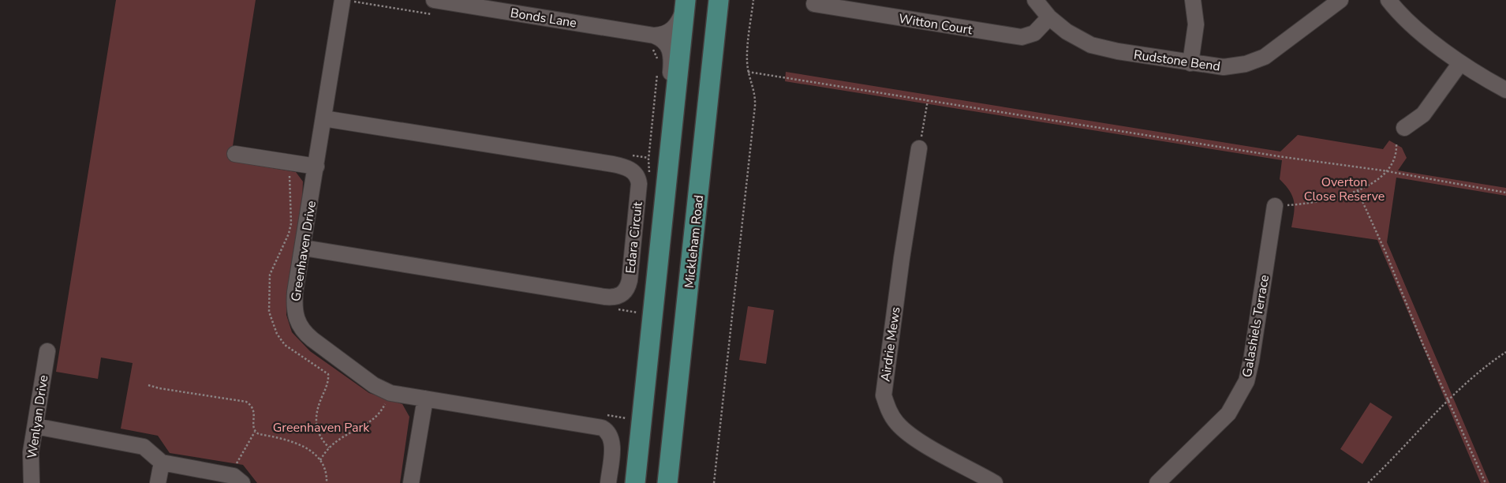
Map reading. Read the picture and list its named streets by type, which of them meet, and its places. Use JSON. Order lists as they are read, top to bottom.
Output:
{
  "streets": {
    "main road": ["Mickleham Road"],
    "street": [
      "Bonds Lane",
      "Witton Court",
      "Rudstone Bend",
      "Edara Circuit",
      "Greenhaven Drive",
      "Galashiels Terrace",
      "Airdrie Mews",
      "Wenlyan Drive"
    ]
  },
  "crossings": [
    ["Witton Court", "Rudstone Bend"],
    ["Edara Circuit", "Greenhaven Drive"]
  ],
  "parks": ["Overton Close Reserve", "Greenhaven Park"]
}
